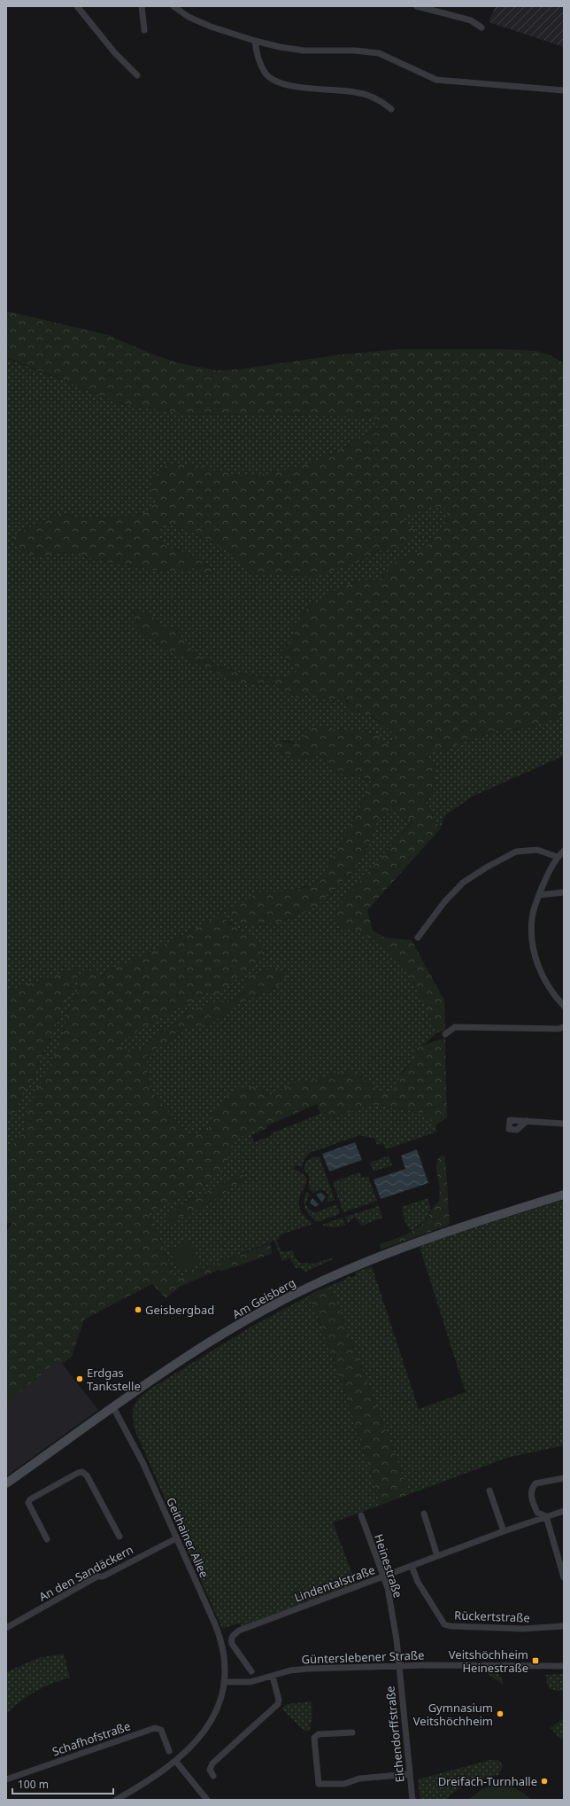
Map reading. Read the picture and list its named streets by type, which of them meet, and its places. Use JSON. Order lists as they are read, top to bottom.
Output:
{
  "streets": {
    "street": [
      "Am Geisberg",
      "Geithainer Allee",
      "Heinestraße",
      "An den Sandäckern",
      "Lindentalstraße",
      "Rückertstraße",
      "Günterslebener Straße",
      "Eichendorffstraße",
      "Schafhofstraße"
    ]
  },
  "crossings": [
    ["Am Geisberg", "Geithainer Allee"],
    ["Geithainer Allee", "An den Sandäckern"],
    ["Geithainer Allee", "Günterslebener Straße"],
    ["Heinestraße", "Lindentalstraße"],
    ["Heinestraße", "Günterslebener Straße"],
    ["Heinestraße", "Eichendorffstraße"],
    ["Lindentalstraße", "Rückertstraße"],
    ["Günterslebener Straße", "Eichendorffstraße"]
  ],
  "places": {
    "other": [
      "Geisbergbad",
      "Erdgas Tankstelle",
      "Gymnasium Veitshöchheim",
      "Dreifach-Turnhalle"
    ],
    "transit": ["Veitshöchheim Heinestraße"]
  },
  "scale_bar": "100 m"
}
